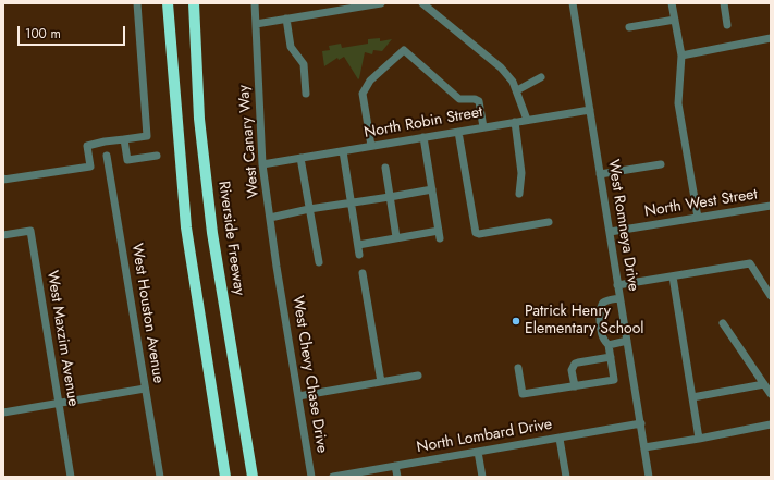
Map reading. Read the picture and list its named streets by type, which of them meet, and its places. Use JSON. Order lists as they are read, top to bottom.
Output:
{
  "streets": {
    "highway": ["Riverside Freeway"],
    "street": [
      "North Robin Street",
      "West Canary Way",
      "North West Street",
      "West Romneya Drive",
      "West Houston Avenue",
      "West Maxzim Avenue",
      "West Chevy Chase Drive",
      "North Lombard Drive"
    ]
  },
  "crossings": [
    ["North Robin Street", "West Canary Way"],
    ["North Robin Street", "West Romneya Drive"],
    ["West Canary Way", "West Chevy Chase Drive"],
    ["North West Street", "West Romneya Drive"],
    ["West Romneya Drive", "North Lombard Drive"]
  ],
  "places": ["Patrick Henry Elementary School"],
  "scale_bar": "100 m"
}
